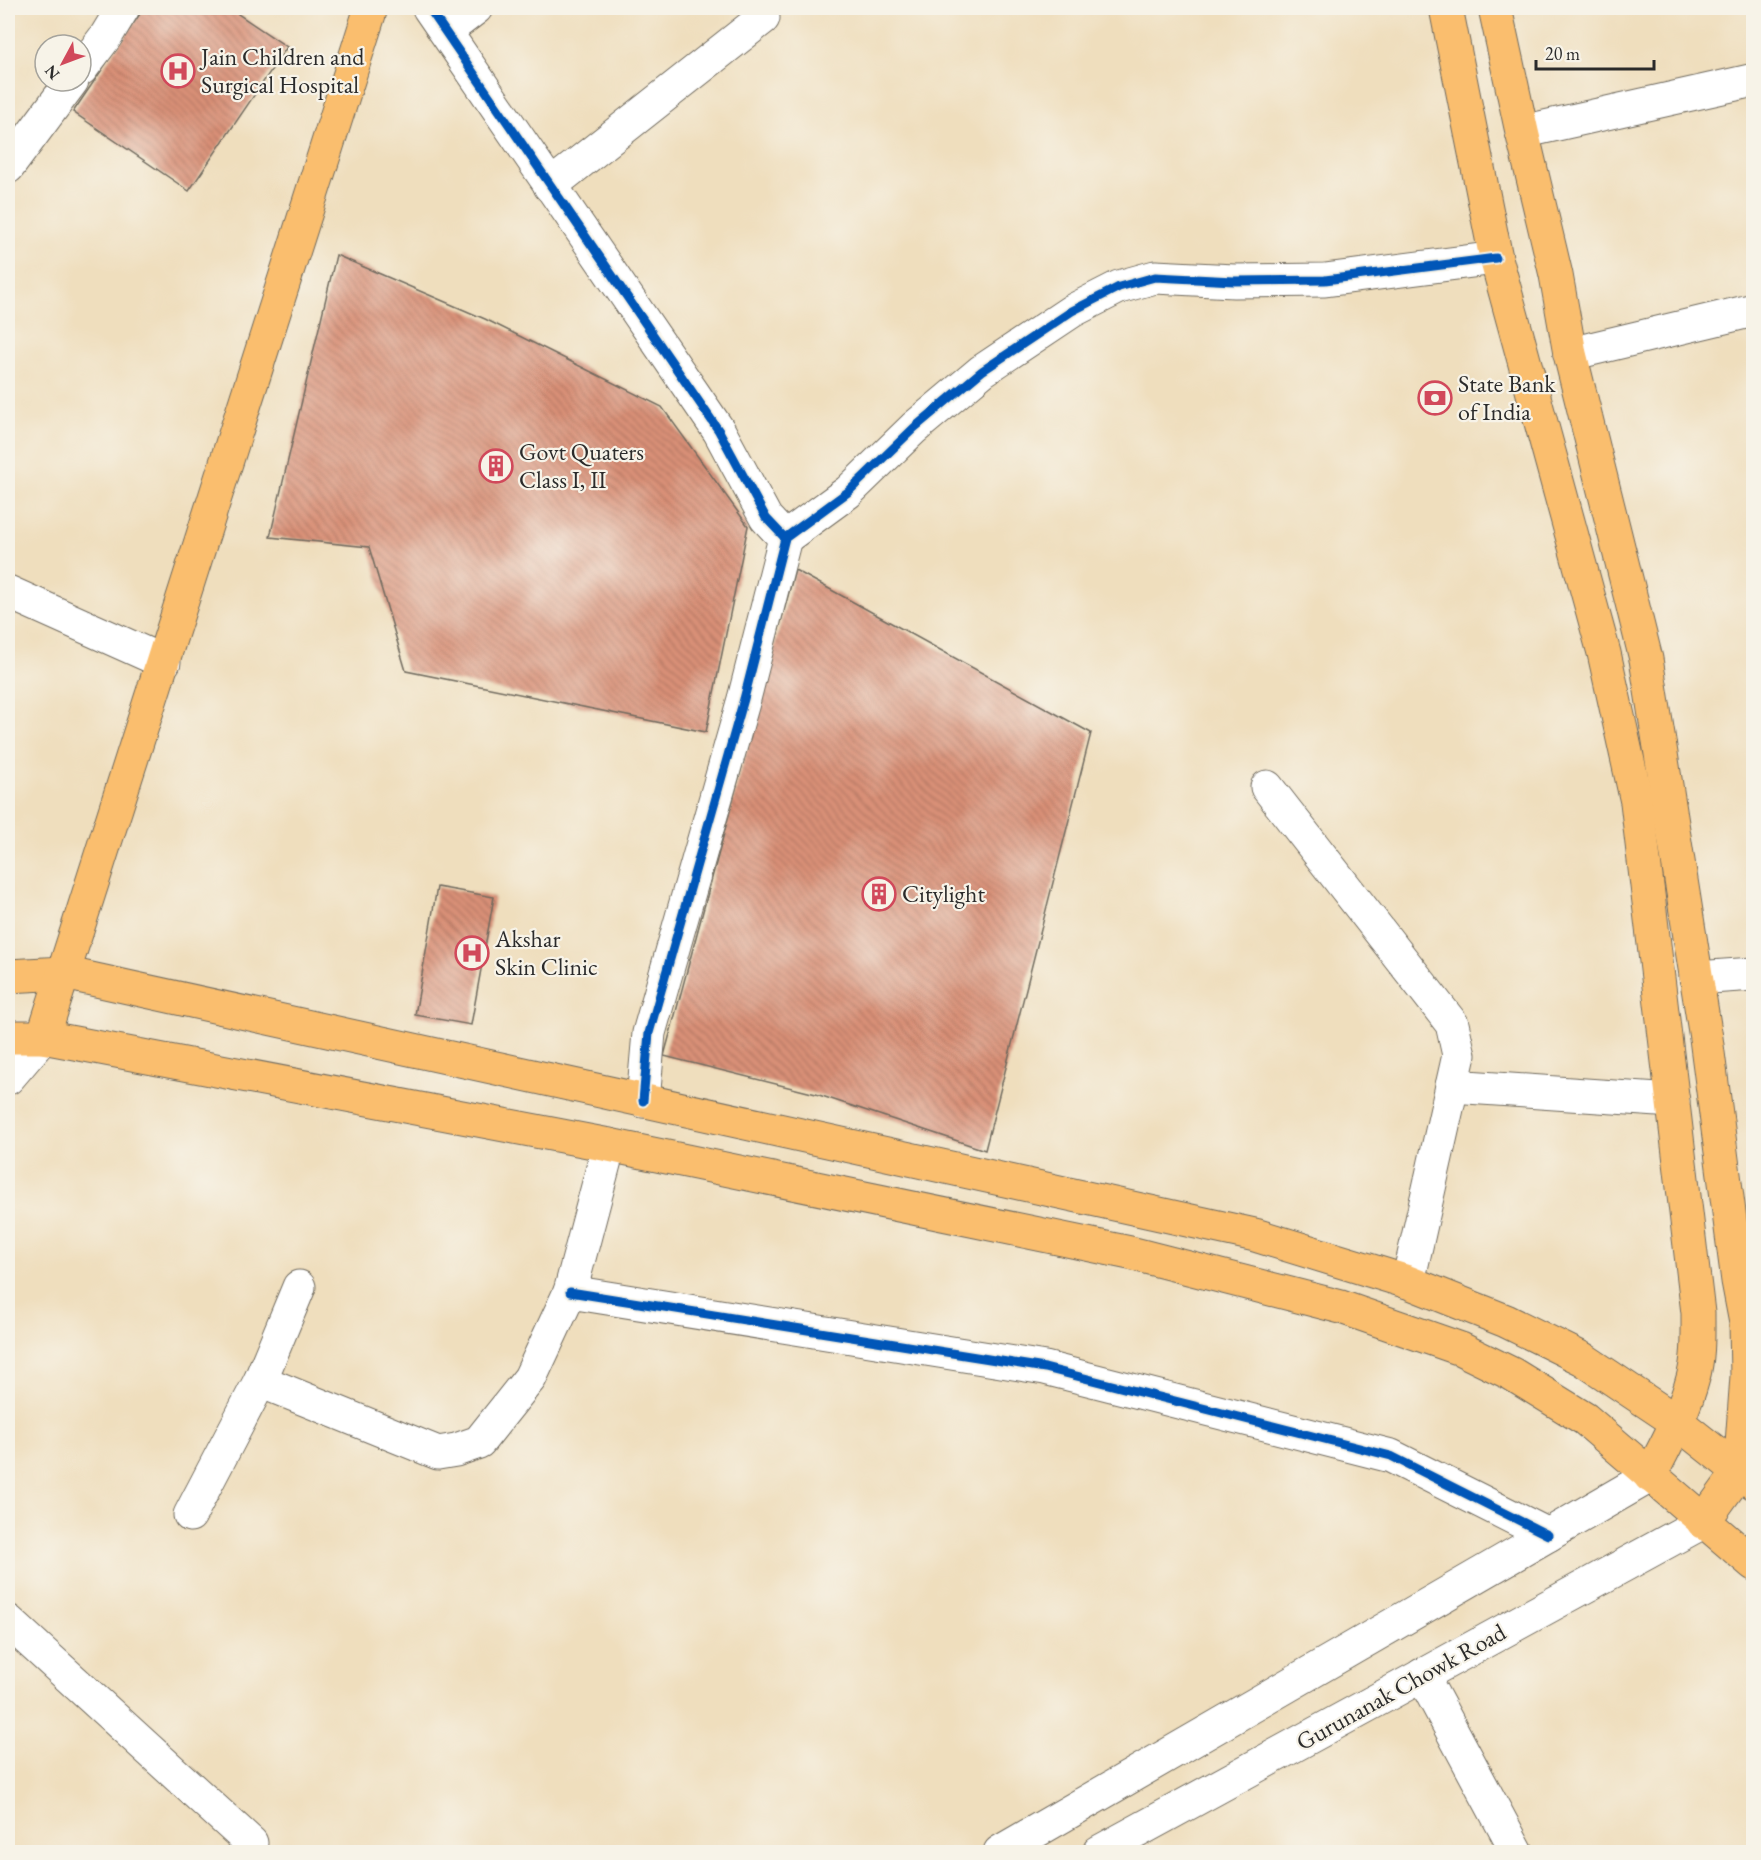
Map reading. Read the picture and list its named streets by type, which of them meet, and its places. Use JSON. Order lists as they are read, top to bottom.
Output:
{
  "streets": {
    "street": ["Gurunanak Chowk Road"]
  },
  "places": {
    "hospital": ["Jain Children and Surgical Hospital", "Akshar Skin Clinic"],
    "bank": ["State Bank of India"],
    "building": ["Govt Quaters Class I, II", "Citylight"]
  },
  "scale_bar": "20 m",
  "north": "bottom left"
}
